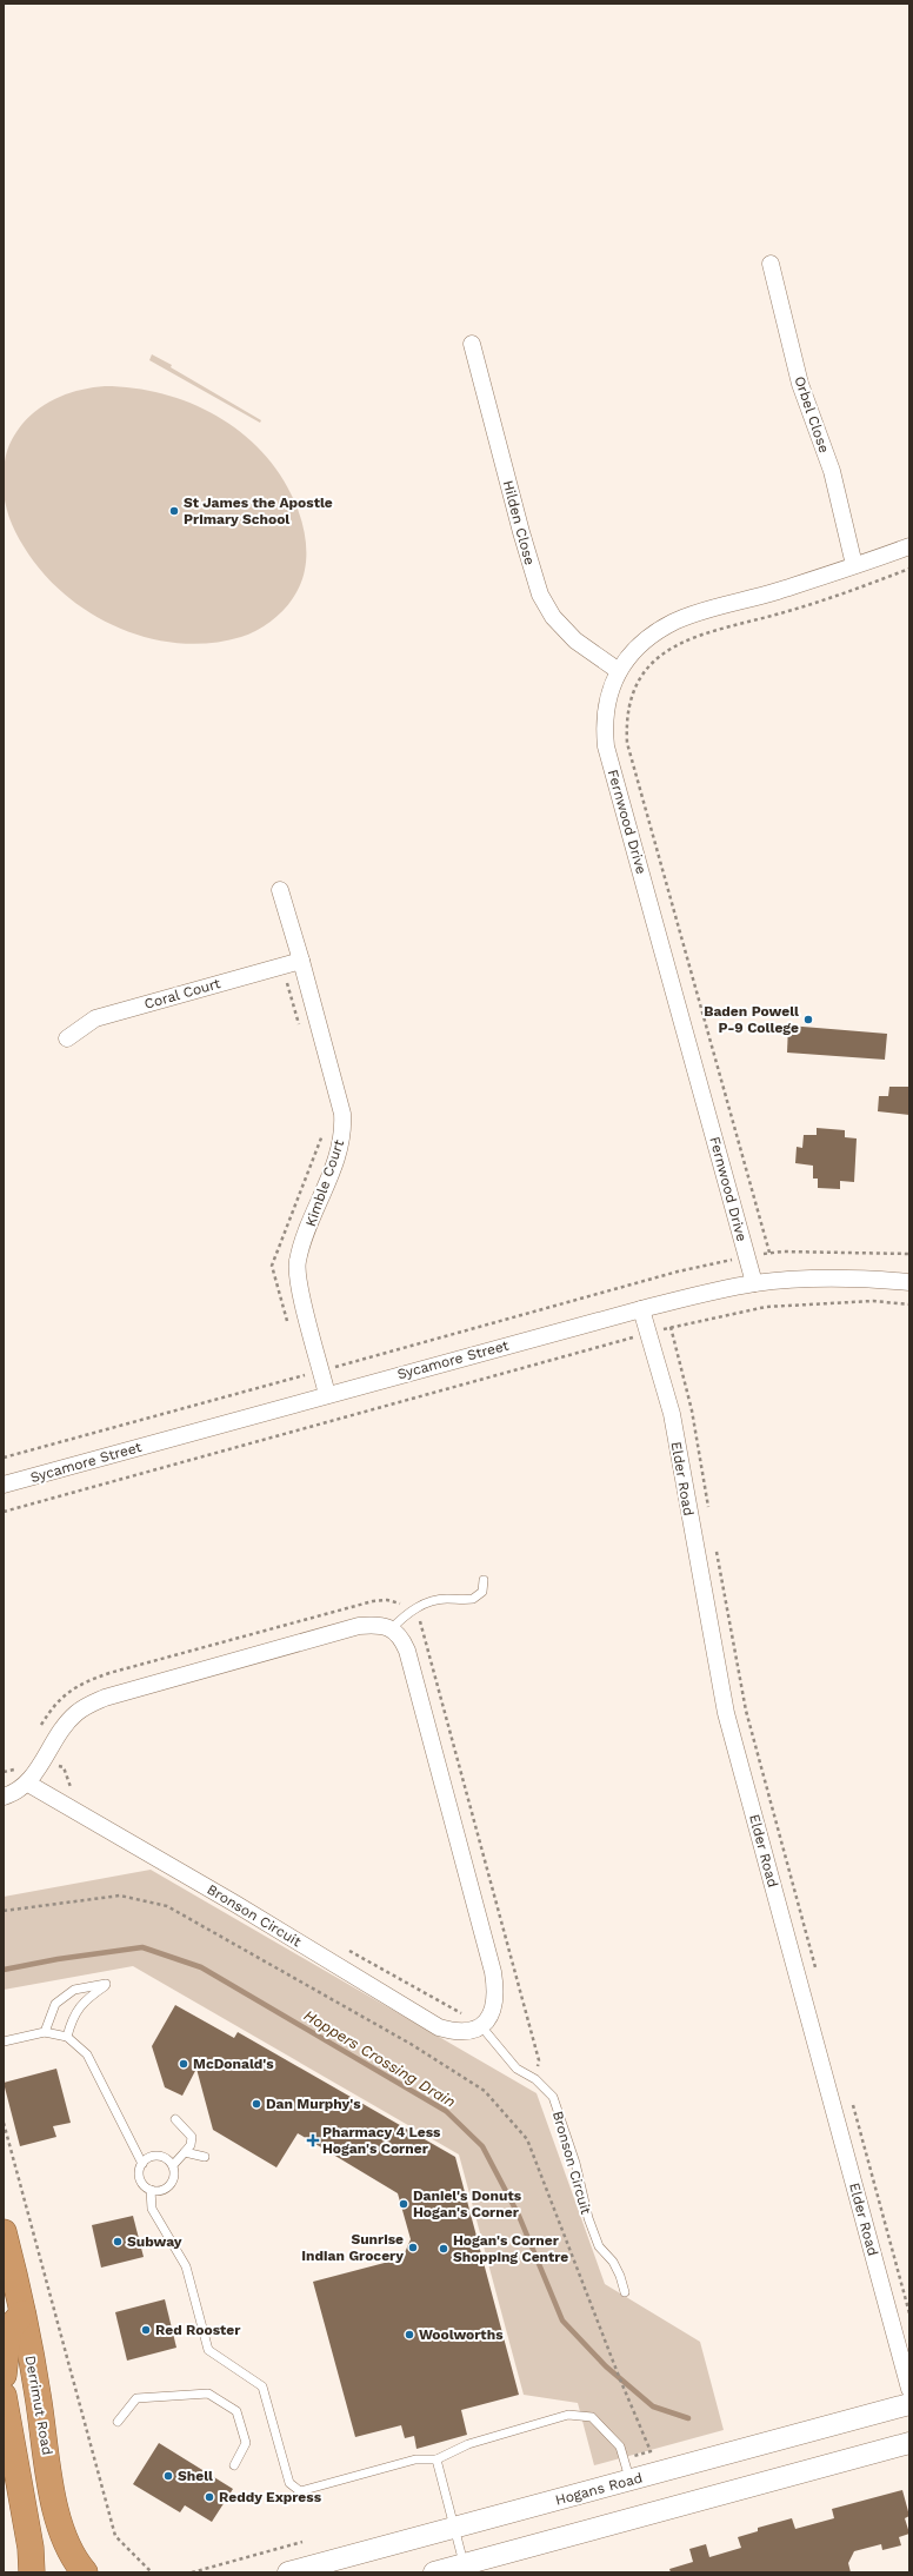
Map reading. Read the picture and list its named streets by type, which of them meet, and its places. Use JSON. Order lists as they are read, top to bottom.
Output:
{
  "streets": {
    "highway": ["Derrimut Road"],
    "street": [
      "Orbel Close",
      "Hilden Close",
      "Fernwood Drive",
      "Coral Court",
      "Kimble Court",
      "Sycamore Street",
      "Elder Road",
      "Bronson Circuit",
      "Hogans Road"
    ]
  },
  "crossings": [
    ["Orbel Close", "Fernwood Drive"],
    ["Hilden Close", "Fernwood Drive"],
    ["Fernwood Drive", "Sycamore Street"],
    ["Coral Court", "Kimble Court"],
    ["Kimble Court", "Sycamore Street"],
    ["Sycamore Street", "Elder Road"]
  ],
  "water": ["Hoppers Crossing Drain"],
  "places": {
    "other": [
      "St James the Apostle Primary School",
      "Baden Powell P-9 College",
      "McDonald's",
      "Dan Murphy's",
      "Daniel's Donuts Hogan's Corner",
      "Subway",
      "Sunrise Indian Grocery",
      "Hogan's Corner Shopping Centre",
      "Red Rooster",
      "Woolworths",
      "Shell",
      "Reddy Express"
    ],
    "health": ["Pharmacy 4 Less Hogan's Corner"]
  }
}
